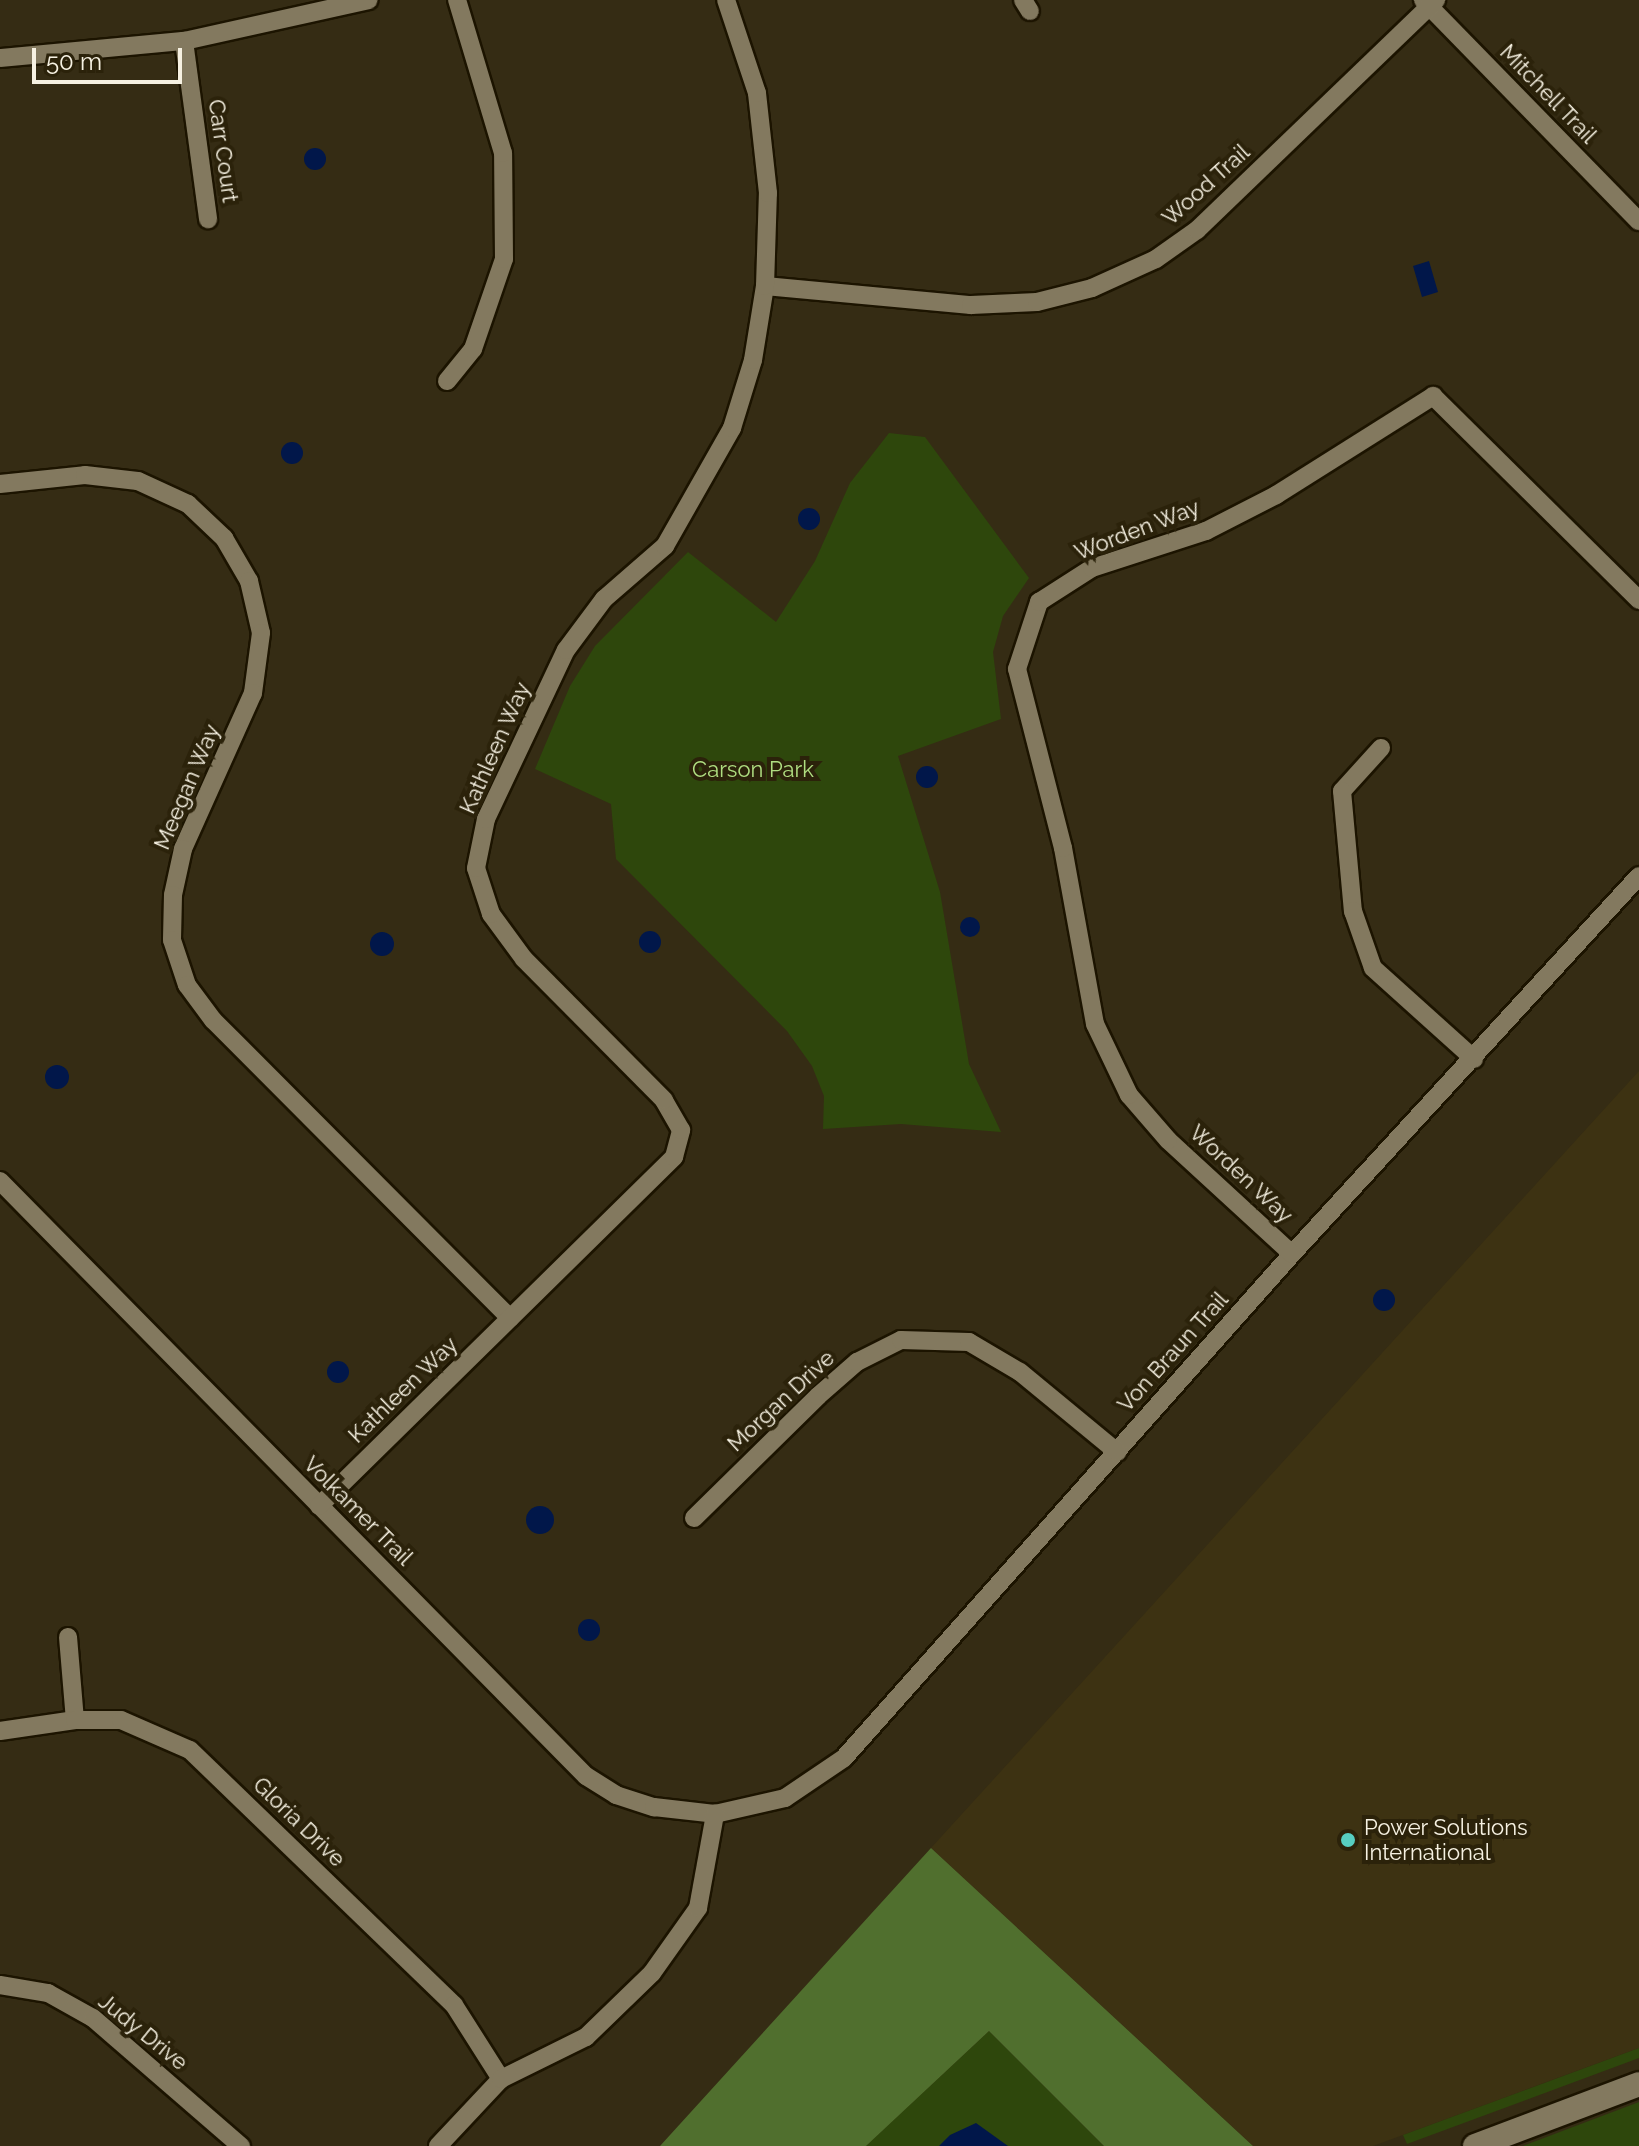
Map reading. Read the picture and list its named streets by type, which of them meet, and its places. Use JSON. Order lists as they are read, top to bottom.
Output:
{
  "streets": {
    "street": [
      "Mitchell Trail",
      "Carr Court",
      "Wood Trail",
      "Worden Way",
      "Kathleen Way",
      "Meegan Way",
      "Von Braun Trail",
      "Morgan Drive",
      "Volkamer Trail",
      "Gloria Drive",
      "Judy Drive"
    ]
  },
  "crossings": [
    ["Mitchell Trail", "Wood Trail"],
    ["Wood Trail", "Kathleen Way"],
    ["Worden Way", "Von Braun Trail"],
    ["Kathleen Way", "Meegan Way"],
    ["Kathleen Way", "Volkamer Trail"],
    ["Von Braun Trail", "Morgan Drive"],
    ["Von Braun Trail", "Volkamer Trail"]
  ],
  "parks": ["Carson Park"],
  "places": ["Power Solutions International"],
  "scale_bar": "50 m"
}
